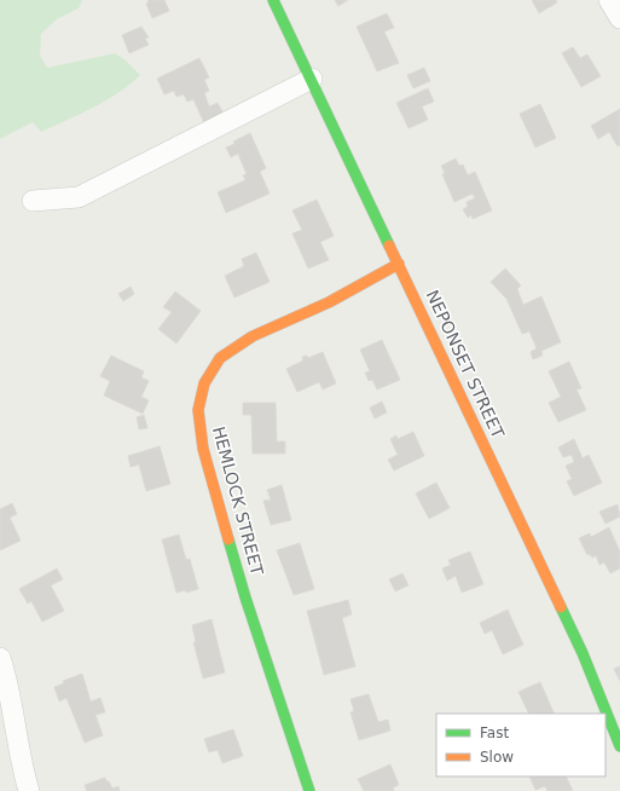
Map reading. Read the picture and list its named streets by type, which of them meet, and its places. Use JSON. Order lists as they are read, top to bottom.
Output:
{
  "streets": {
    "main road": ["NEPONSET STREET", "HEMLOCK STREET"]
  },
  "crossings": [
    ["NEPONSET STREET", "HEMLOCK STREET"]
  ],
  "legend": ["Fast", "Slow"]
}
